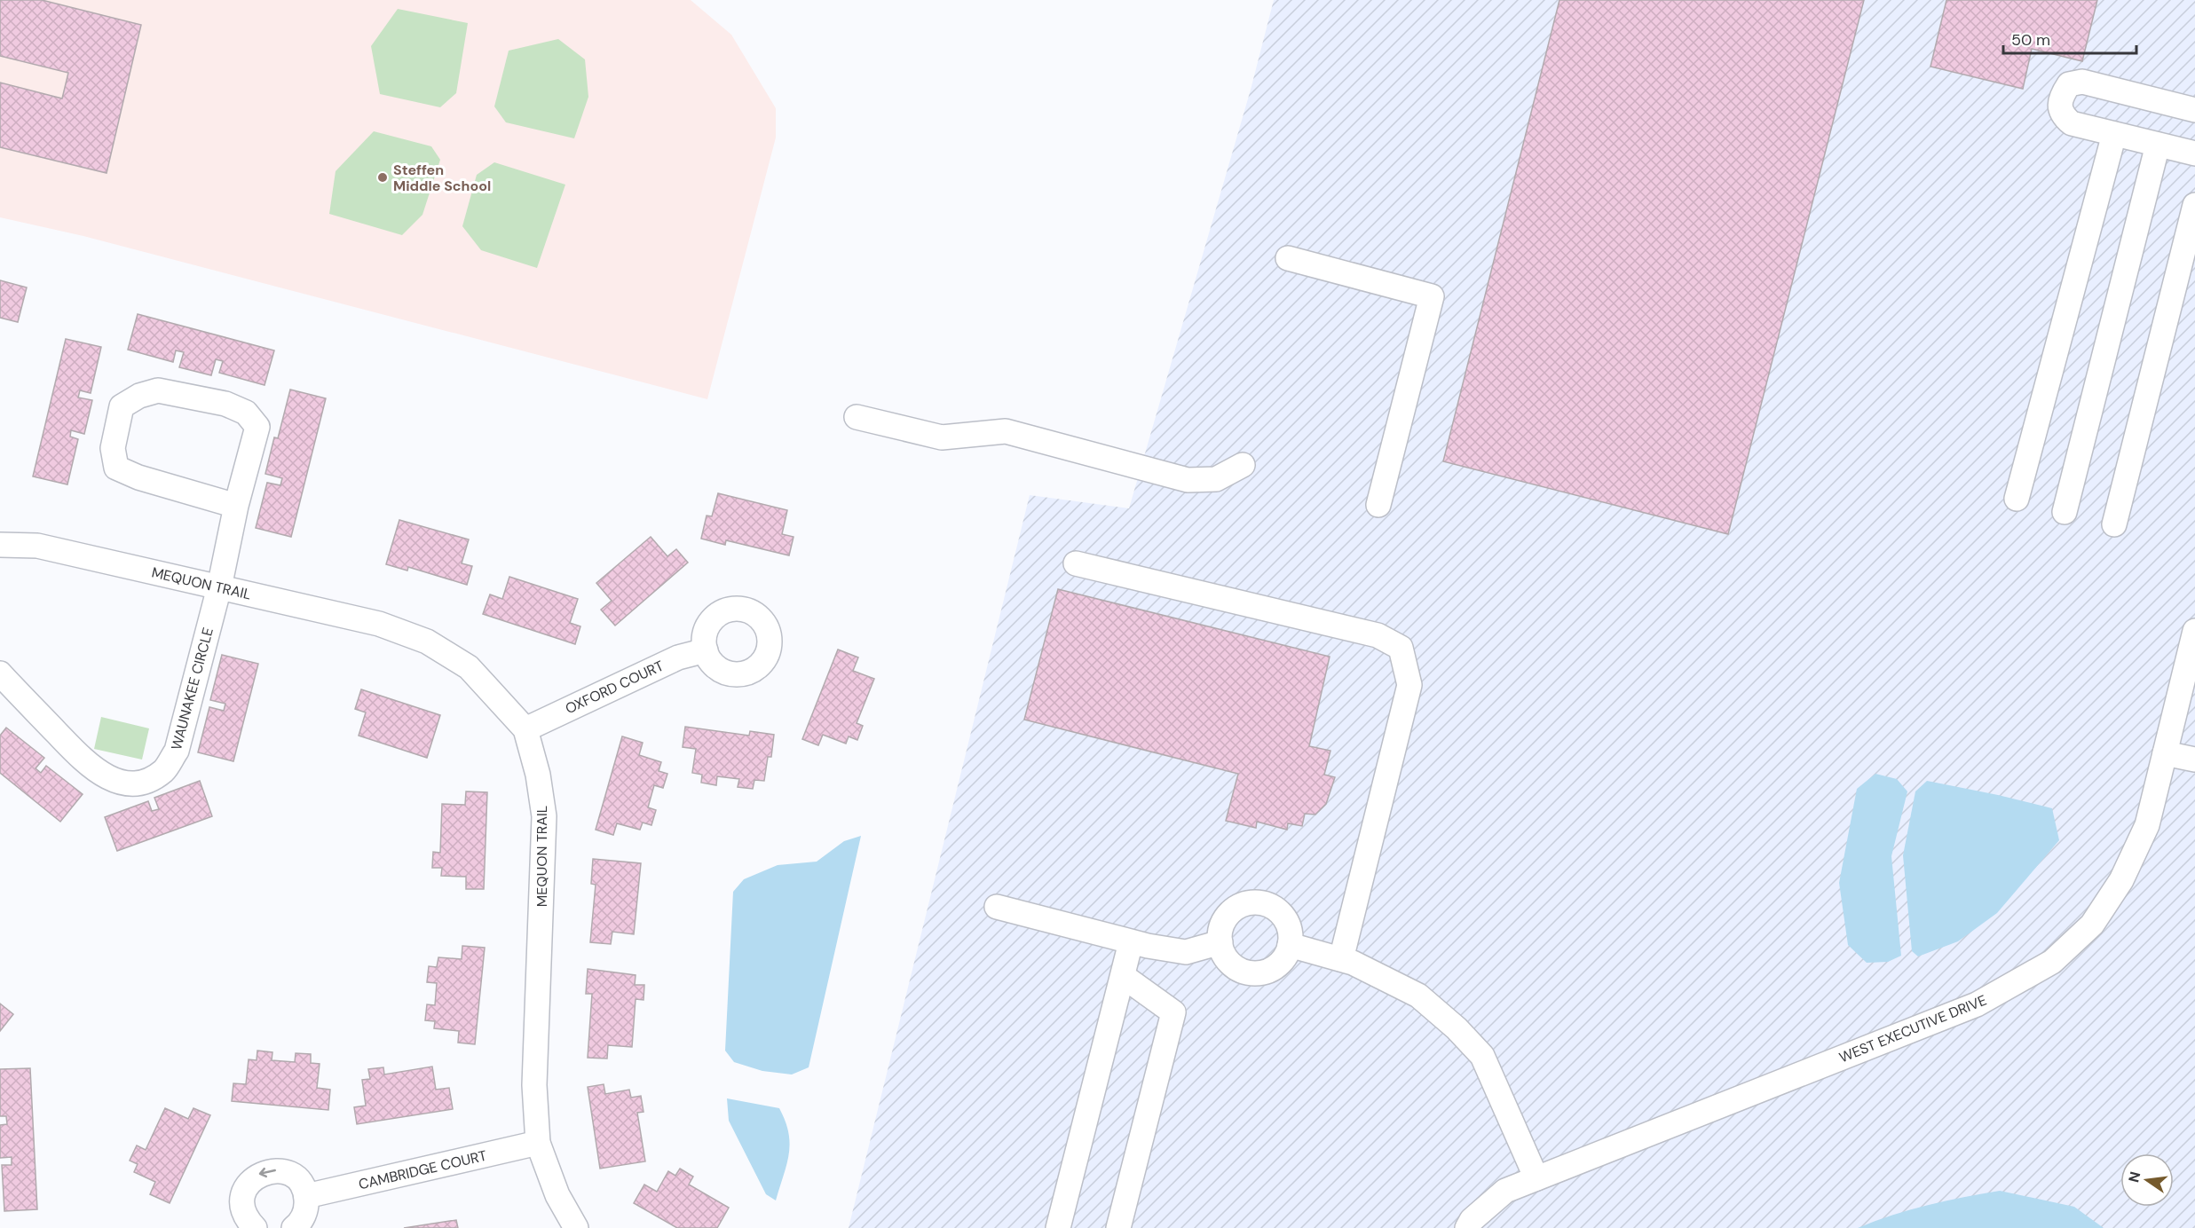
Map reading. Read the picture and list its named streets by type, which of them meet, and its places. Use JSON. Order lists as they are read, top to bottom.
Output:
{
  "streets": {
    "street": [
      "MEQUON TRAIL",
      "OXFORD COURT",
      "WAUNAKEE CIRCLE",
      "WEST EXECUTIVE DRIVE",
      "CAMBRIDGE COURT"
    ]
  },
  "crossings": [
    ["MEQUON TRAIL", "OXFORD COURT"],
    ["MEQUON TRAIL", "WAUNAKEE CIRCLE"],
    ["MEQUON TRAIL", "CAMBRIDGE COURT"]
  ],
  "places": ["Steffen Middle School"],
  "scale_bar": "50 m",
  "north": "left"
}
